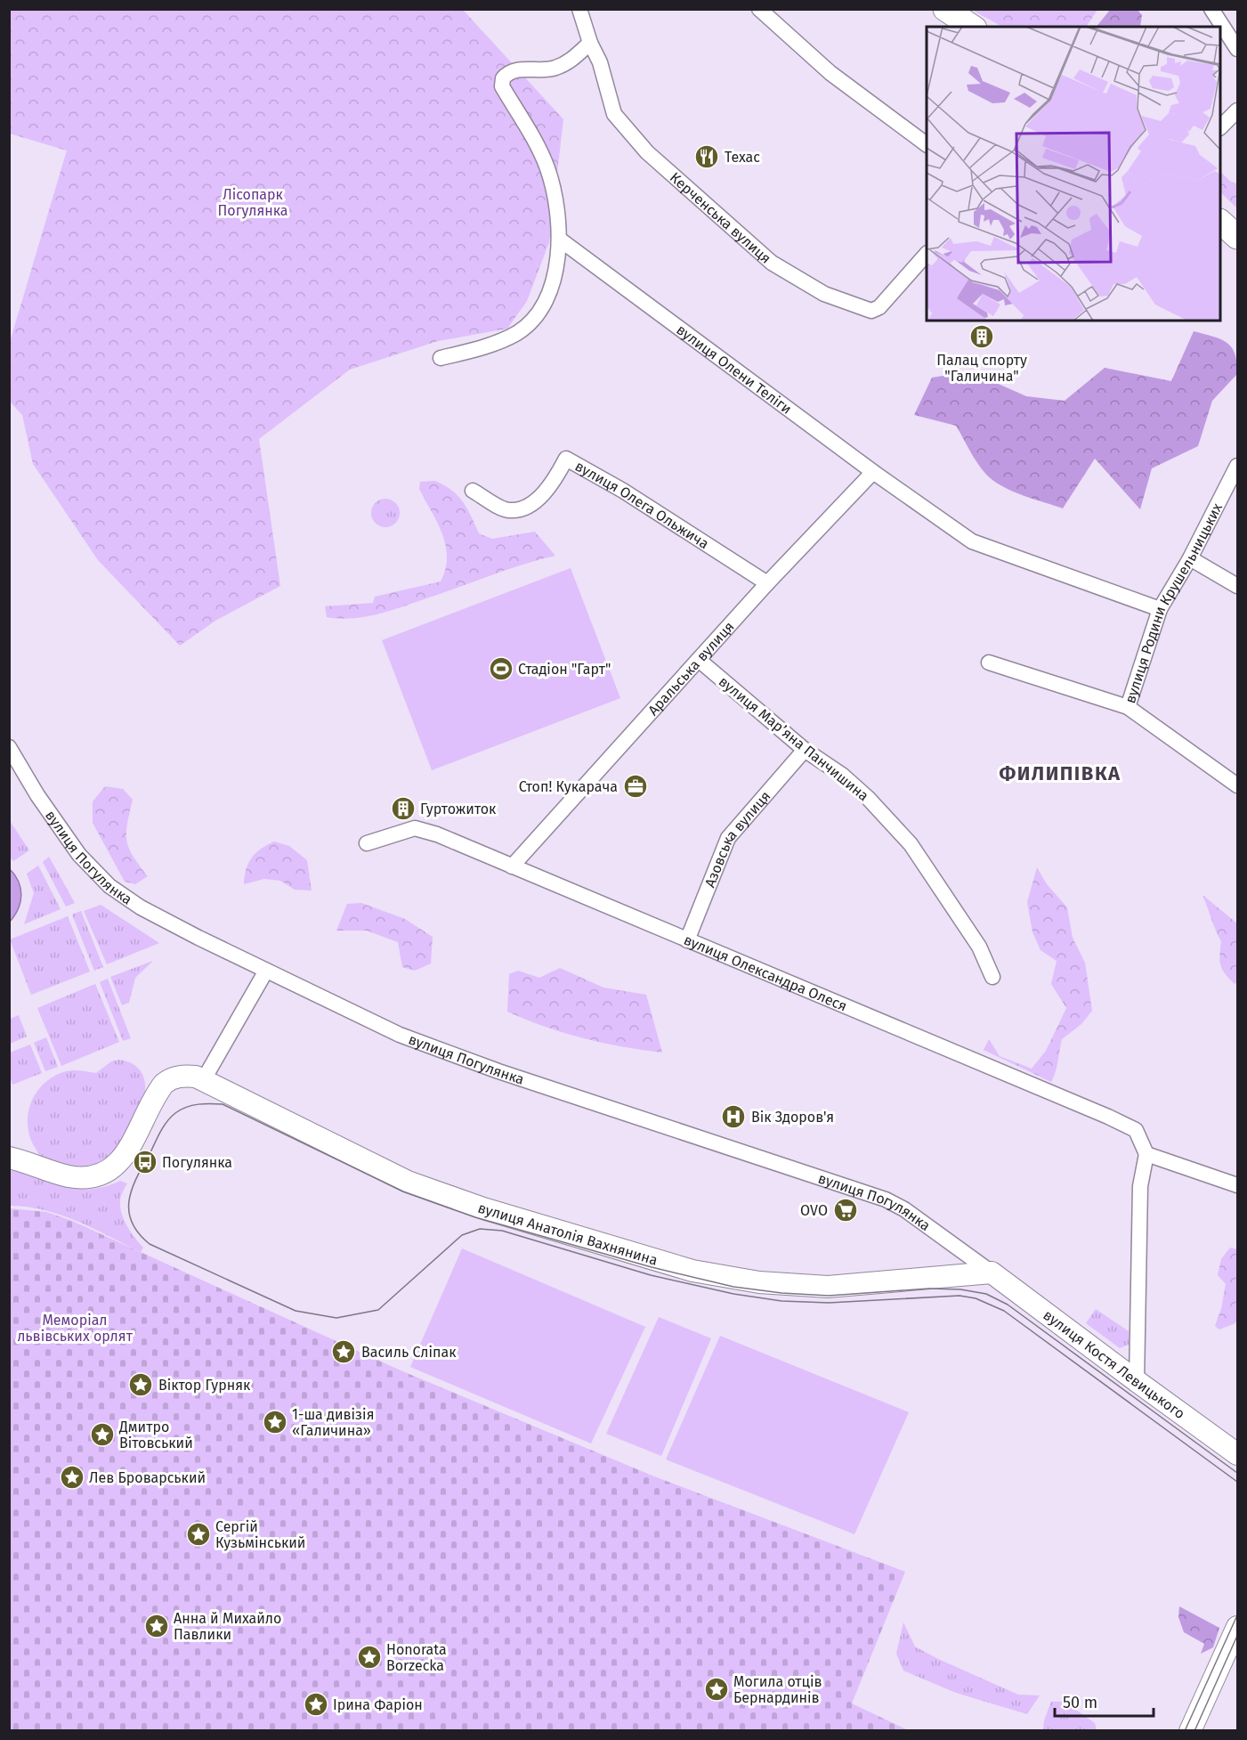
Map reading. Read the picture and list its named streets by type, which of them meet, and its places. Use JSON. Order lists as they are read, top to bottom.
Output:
{
  "streets": {
    "street": [
      "Керченська вулиця",
      "вулиця Олени Теліги",
      "вулиця Олега Ольжича",
      "вулиця Родини Крушельницьких",
      "Аральська вулиця",
      "вулиця Марʼяна Панчишина",
      "Азовська вулиця",
      "вулиця Погулянка",
      "вулиця Олександра Олеся",
      "вулиця Анатолія Вахнянина",
      "вулиця Костя Левицького"
    ]
  },
  "crossings": [
    ["вулиця Олени Теліги", "вулиця Родини Крушельницьких"],
    ["вулиця Олени Теліги", "Аральська вулиця"],
    ["вулиця Олега Ольжича", "Аральська вулиця"],
    ["Аральська вулиця", "вулиця Марʼяна Панчишина"],
    ["Аральська вулиця", "вулиця Олександра Олеся"],
    ["вулиця Марʼяна Панчишина", "Азовська вулиця"],
    ["Азовська вулиця", "вулиця Олександра Олеся"],
    ["вулиця Погулянка", "вулиця Анатолія Вахнянина"],
    ["вулиця Погулянка", "вулиця Костя Левицького"],
    ["вулиця Анатолія Вахнянина", "вулиця Костя Левицького"]
  ],
  "districts": ["ФИЛИПІВКА"],
  "parks": ["Лісопарк Погулянка", "Меморіал львівських орлят"],
  "places": {
    "restaurant": ["Техас"],
    "building": ["Палац спорту \"Галичина\"", "Гуртожиток"],
    "sports": ["Стадіон \"Гарт\""],
    "office": ["Стоп! Кукарача"],
    "hospital": ["Вік Здоров'я"],
    "bus stop": ["Погулянка"],
    "supermarket": ["OVO"],
    "place": [
      "Василь Сліпак",
      "Віктор Гурняк",
      "1-ша дивізія «Галичина»",
      "Дмитро Вітовський",
      "Лев Броварський",
      "Сергій Кузьмінський",
      "Анна й Михайло Павлики",
      "Honorata Borzecka",
      "Могила отців Бернардинів",
      "Ірина Фаріон"
    ]
  },
  "scale_bar": "50 m"
}
